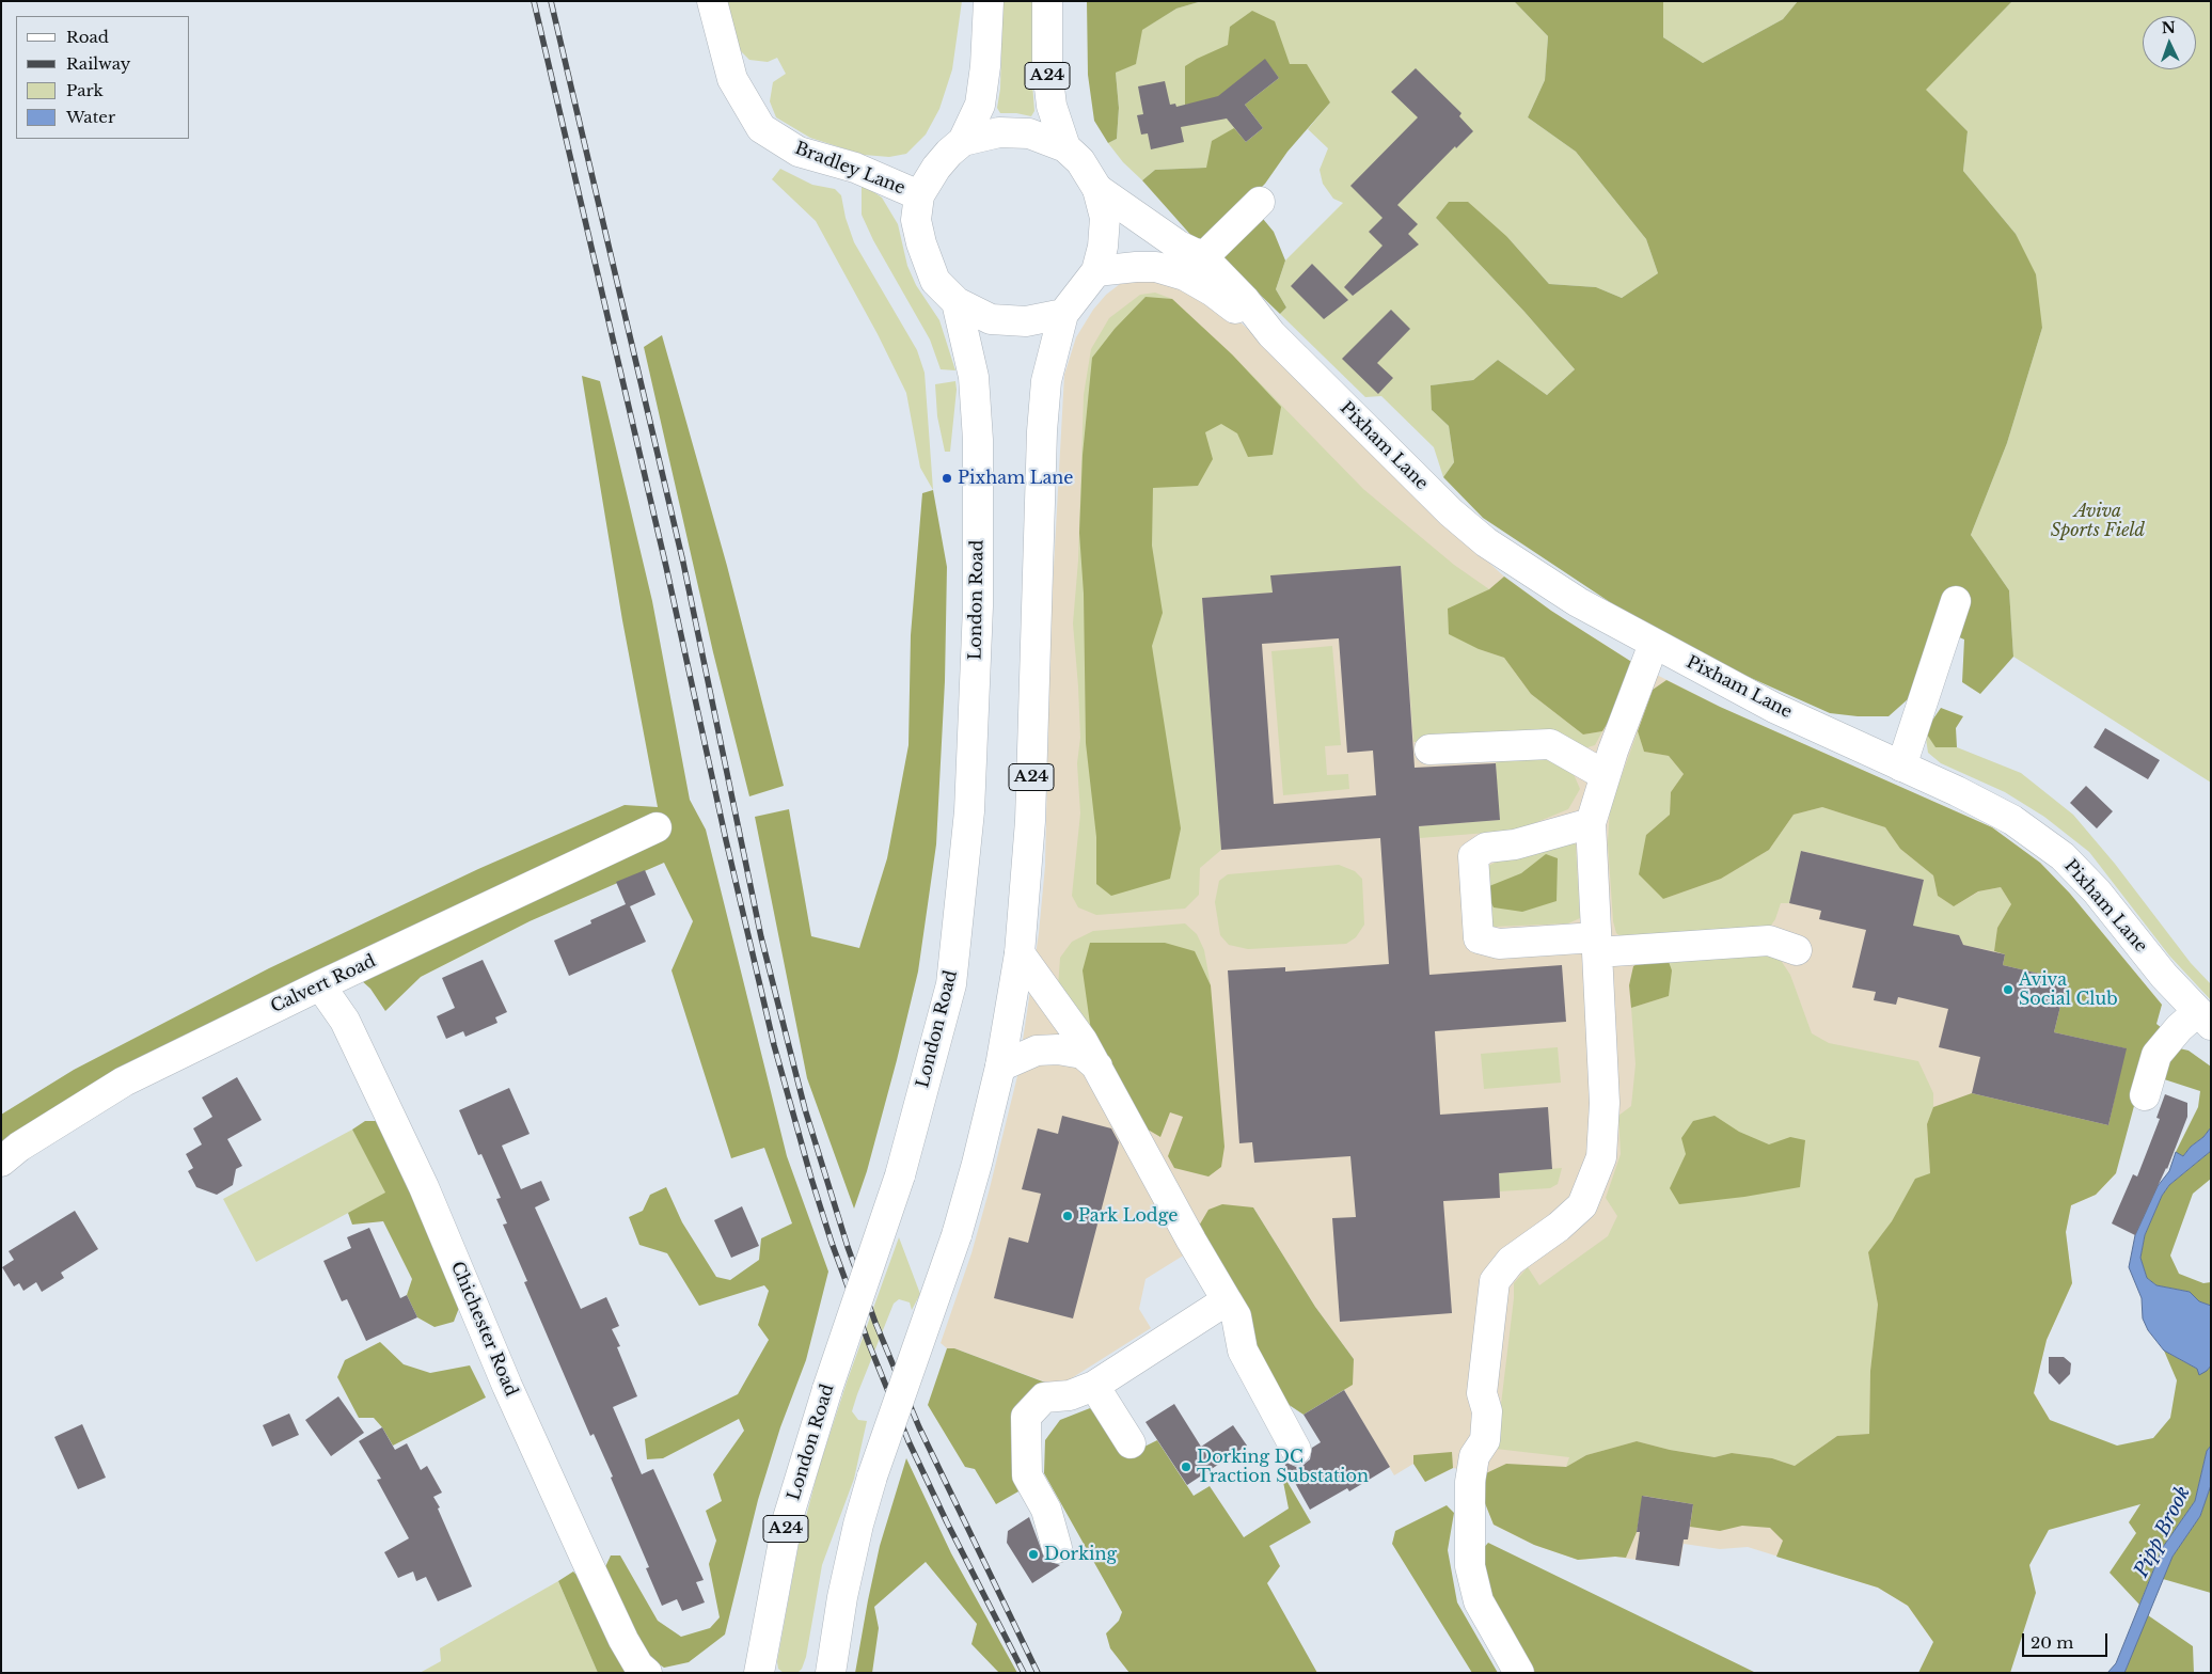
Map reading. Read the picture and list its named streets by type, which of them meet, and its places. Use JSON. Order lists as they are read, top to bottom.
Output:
{
  "streets": {
    "main road": [
      "A24",
      "Bradley Lane",
      "Pixham Lane",
      "London Road",
      "Calvert Road",
      "Chichester Road"
    ]
  },
  "crossings": [
    ["A24", "Bradley Lane"],
    ["A24", "Pixham Lane"],
    ["A24", "London Road"],
    ["Bradley Lane", "Pixham Lane"],
    ["Bradley Lane", "London Road"],
    ["Pixham Lane", "London Road"],
    ["Calvert Road", "Chichester Road"]
  ],
  "water": ["Pipp Brook"],
  "parks": ["Aviva Sports Field"],
  "places": [
    "Pixham Lane",
    "Aviva Social Club",
    "Park Lodge",
    "Dorking DC Traction Substation",
    "Dorking"
  ],
  "legend": [
    "Road",
    "Railway",
    "Park",
    "Water"
  ],
  "scale_bar": "20 m",
  "north": "top"
}
